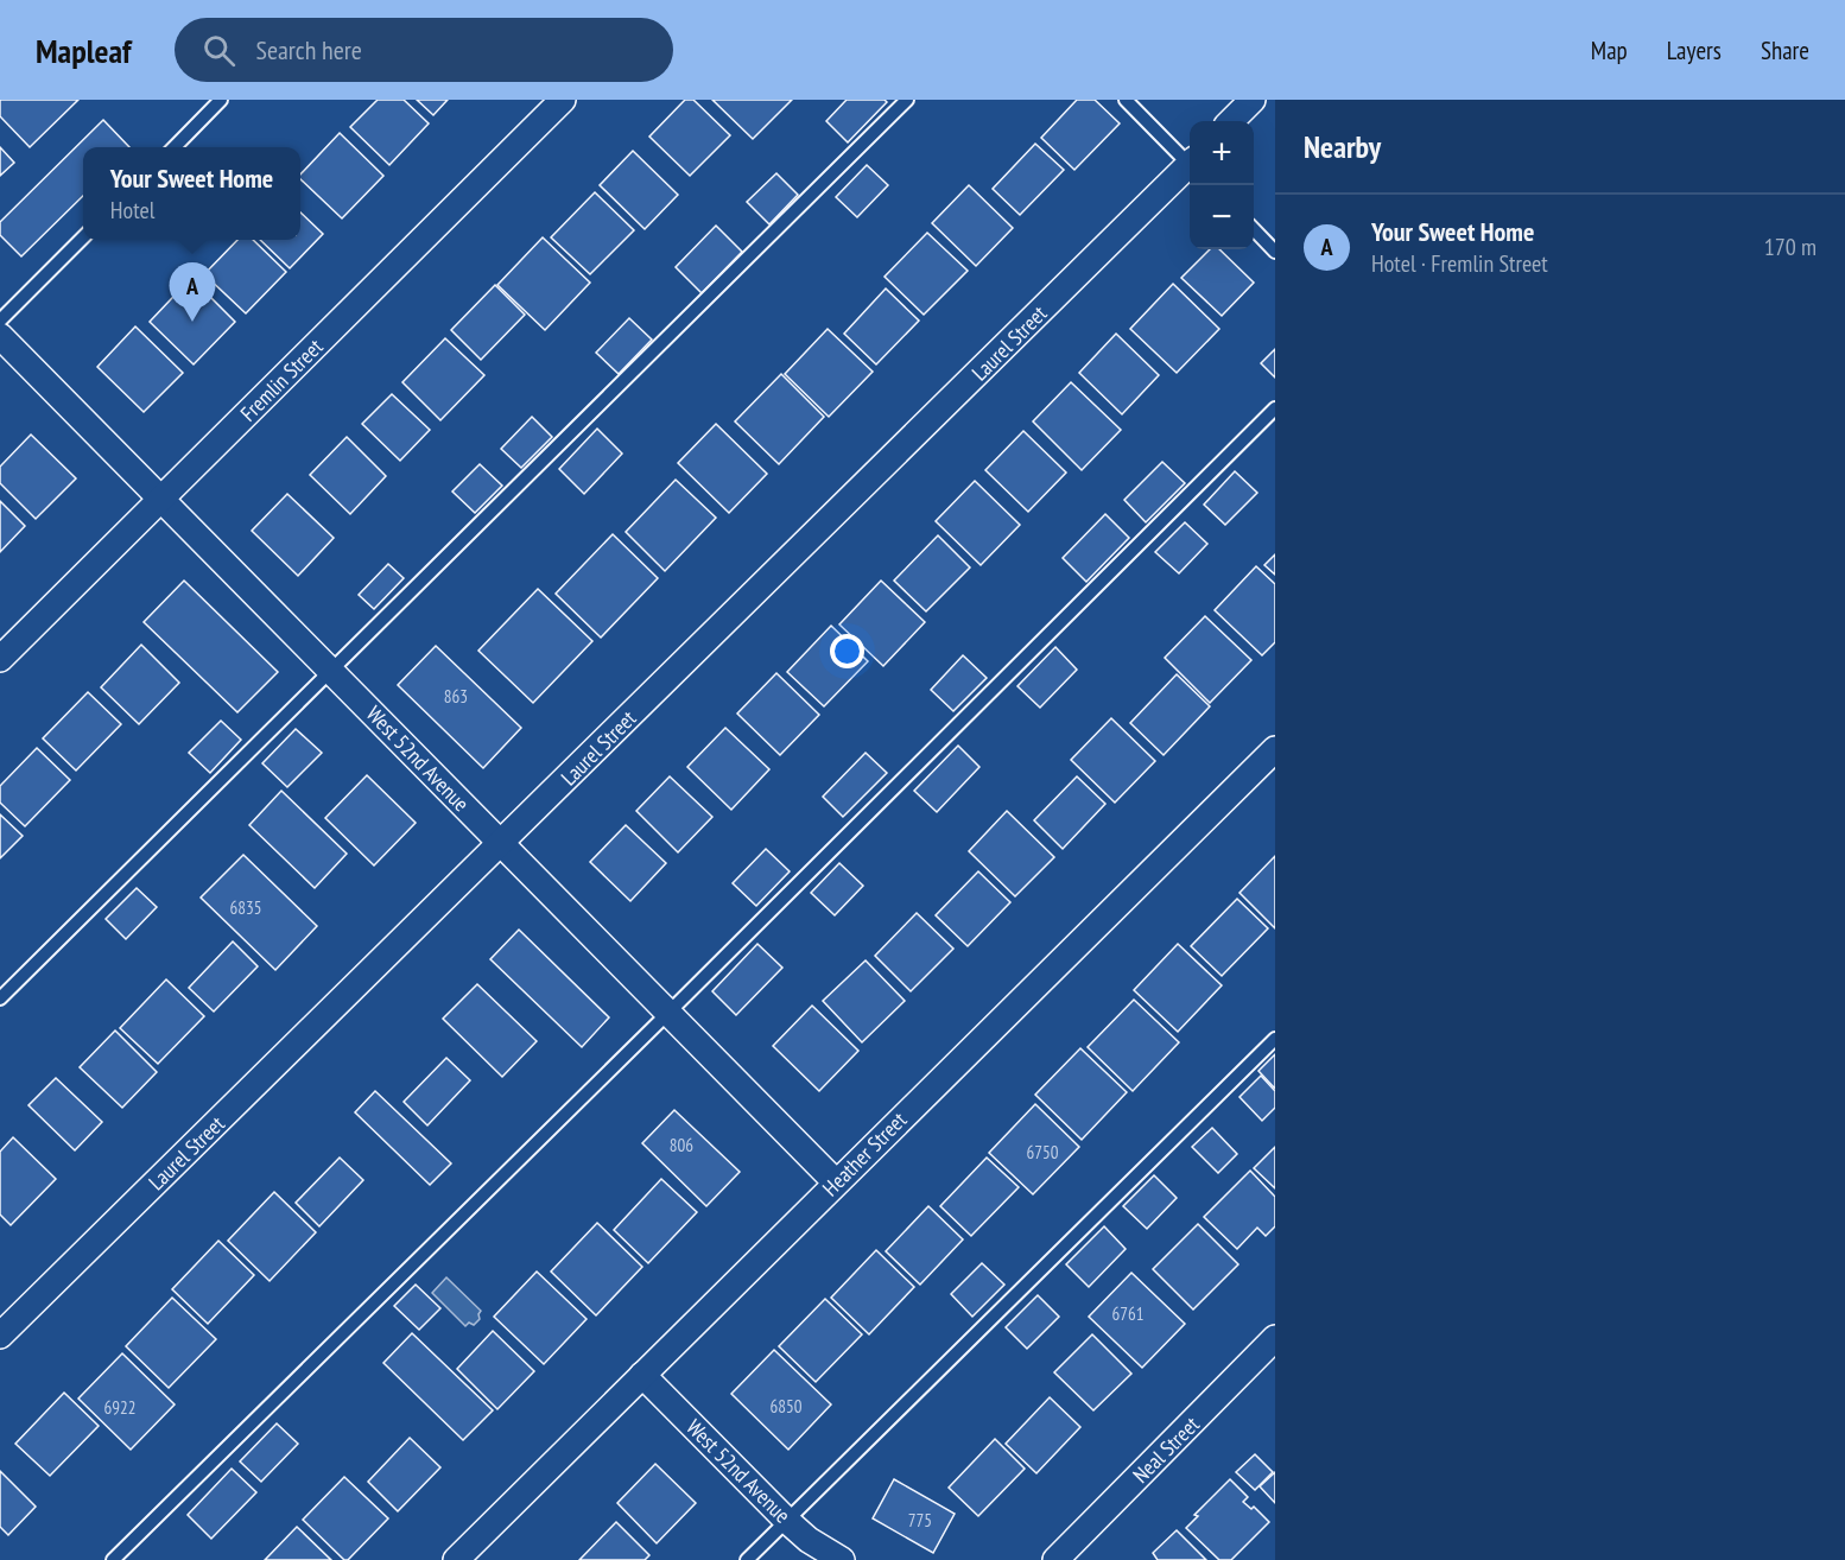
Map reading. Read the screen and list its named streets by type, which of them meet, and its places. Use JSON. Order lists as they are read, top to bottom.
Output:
{
  "streets": {
    "street": [
      "Laurel Street",
      "Fremlin Street",
      "West 52nd Avenue",
      "Heather Street",
      "Neal Street"
    ]
  },
  "crossings": [
    ["Laurel Street", "West 52nd Avenue"],
    ["Fremlin Street", "West 52nd Avenue"],
    ["West 52nd Avenue", "Heather Street"]
  ],
  "house_numbers": [
    "863",
    "6835",
    "806",
    "6750",
    "6761",
    "6850",
    "6922",
    "775"
  ],
  "page": {
    "header": "Mapleaf",
    "search": "Search here",
    "nav": ["Map", "Layers", "Share"],
    "heading": "Nearby",
    "map_buttons": ["+", "−"],
    "popup": ["Your Sweet Home", "Hotel"],
    "list": [
      {
        "mark": "A",
        "name": "Your Sweet Home",
        "note": "Hotel · Fremlin Street",
        "value": "170 m"
      }
    ],
    "pins": "A"
  }
}
